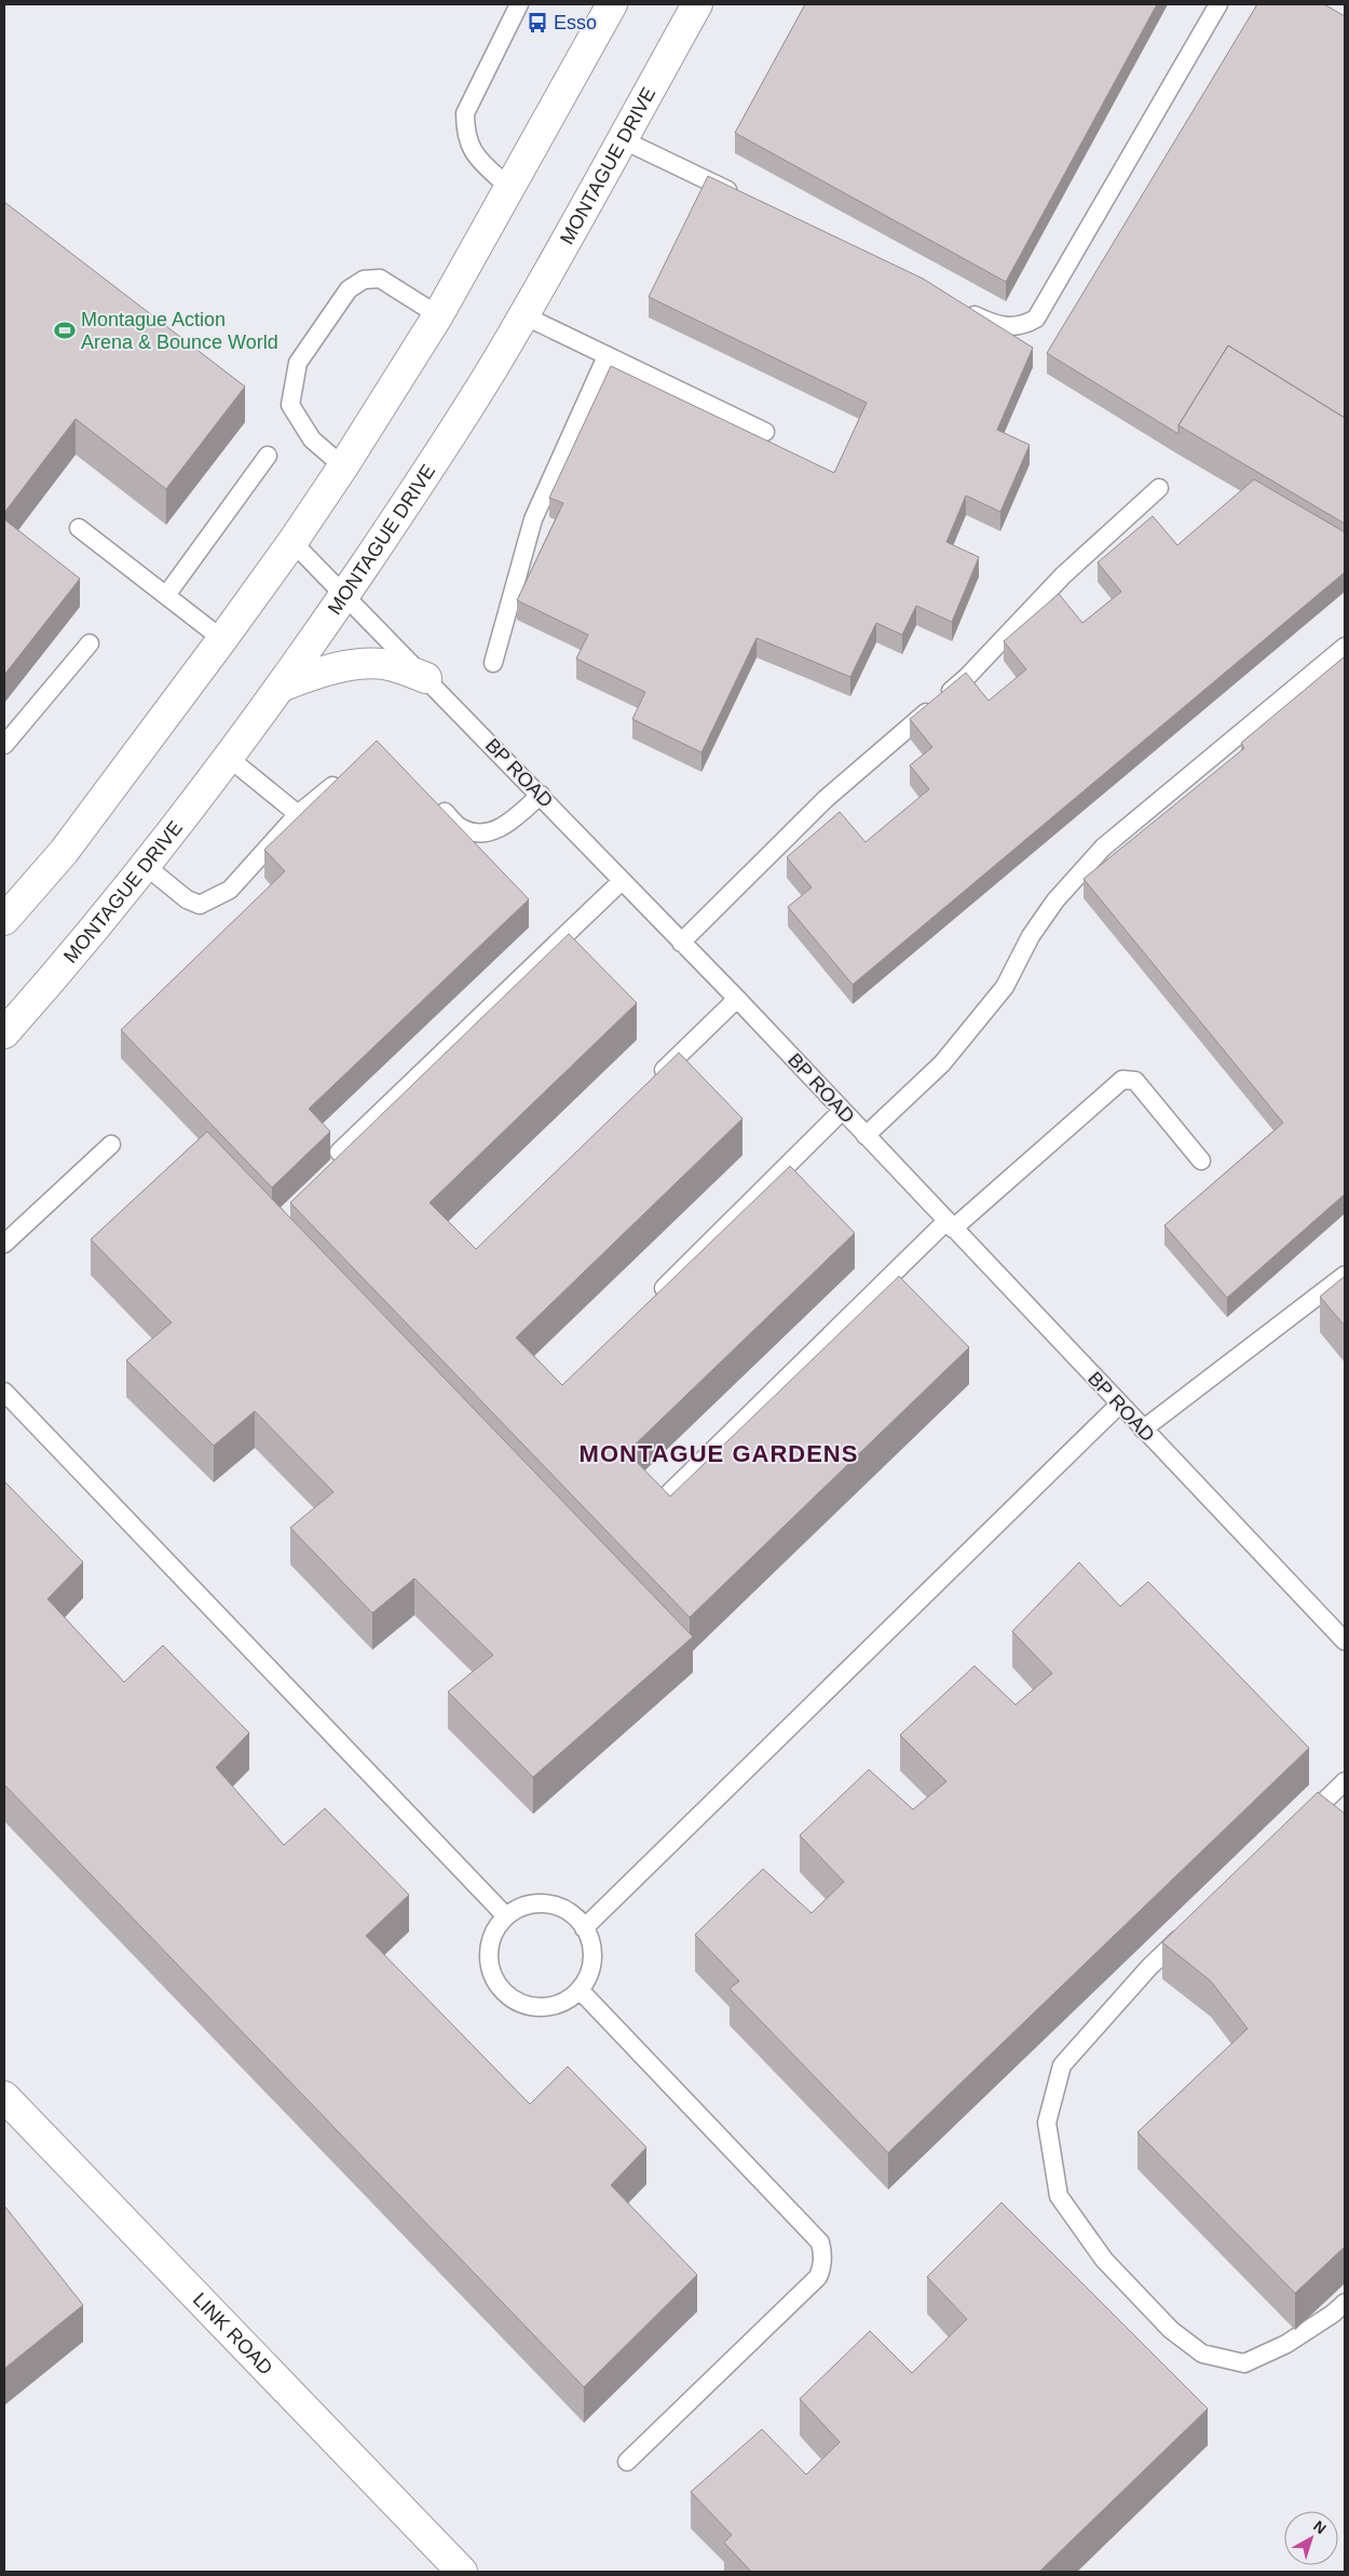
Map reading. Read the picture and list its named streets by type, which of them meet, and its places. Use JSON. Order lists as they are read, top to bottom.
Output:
{
  "streets": {
    "main road": ["MONTAGUE DRIVE", "LINK ROAD"],
    "lane": ["BP ROAD"]
  },
  "crossings": [
    ["MONTAGUE DRIVE", "BP ROAD"]
  ],
  "districts": ["MONTAGUE GARDENS"],
  "places": {
    "bus stop": ["Esso"],
    "sports": ["Montague Action Arena & Bounce World"]
  },
  "north": "top right"
}
